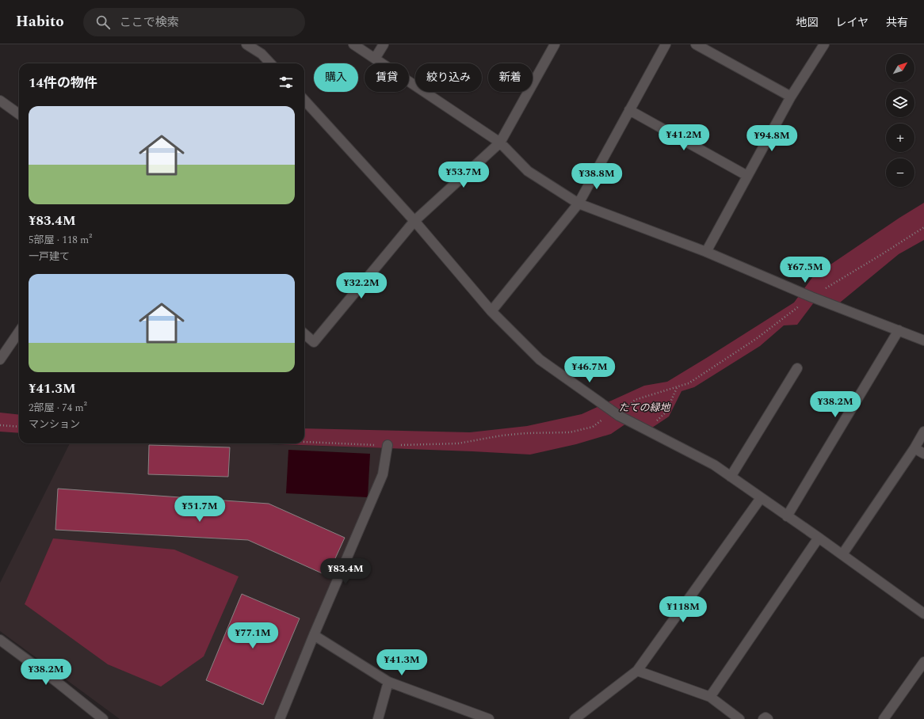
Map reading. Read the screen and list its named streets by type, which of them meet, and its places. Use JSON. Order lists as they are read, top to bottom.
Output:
{
  "parks": ["たての緑地"],
  "north": "top right",
  "page": {
    "header": "Habito",
    "search": "ここで検索",
    "nav": ["地図", "レイヤ", "共有"],
    "map_buttons": ["+", "−"],
    "chip": [
      "購入",
      "賃貸",
      "絞り込み",
      "新着"
    ],
    "heading": "14件の物件",
    "list": [
      {
        "name": "¥83.4M",
        "note": "5部屋 · 118 m² · 一戸建て"
      },
      {
        "name": "¥41.3M",
        "note": "2部屋 · 74 m² · マンション"
      }
    ],
    "price": [
      "¥41.2M",
      "¥94.8M",
      "¥53.7M",
      "¥38.8M",
      "¥67.5M",
      "¥32.2M",
      "¥46.7M",
      "¥38.2M",
      "¥51.7M",
      "¥83.4M",
      "¥118M",
      "¥77.1M",
      "¥41.3M",
      "¥38.2M"
    ]
  }
}
